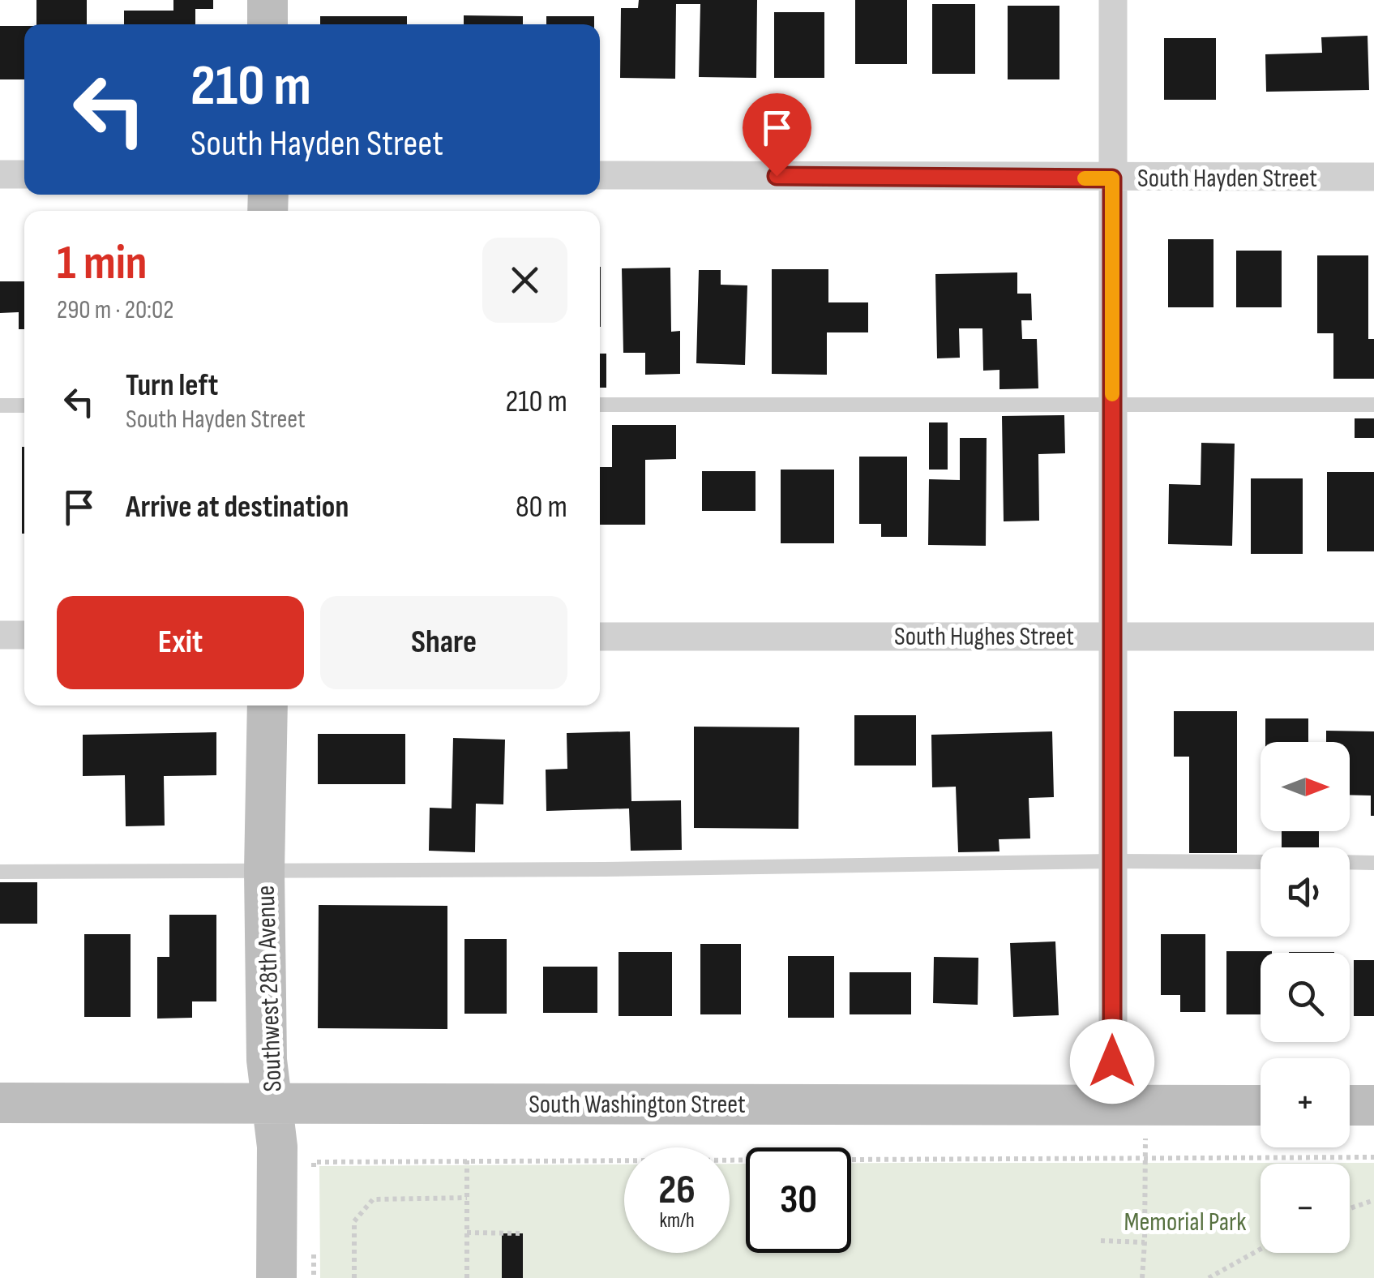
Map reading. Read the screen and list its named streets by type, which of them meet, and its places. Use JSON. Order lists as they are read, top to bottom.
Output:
{
  "streets": {
    "main road": ["Southwest 28th Avenue", "South Washington Street"],
    "street": ["South Hayden Street", "South Hughes Street"]
  },
  "crossings": [
    ["Southwest 28th Avenue", "South Washington Street"]
  ],
  "parks": ["Memorial Park"],
  "north": "right",
  "page": {
    "turn": ["210 m", "South Hayden Street"],
    "heading": ["1 min", "290 m · 20:02"],
    "list": [
      {
        "name": "Turn left",
        "note": "South Hayden Street",
        "value": "210 m"
      },
      {
        "name": "Arrive at destination",
        "value": "80 m"
      }
    ],
    "buttons": ["Exit", "Share"],
    "map_buttons": ["+", "−"],
    "speed": "26 km/h",
    "limit": "30"
  }
}
